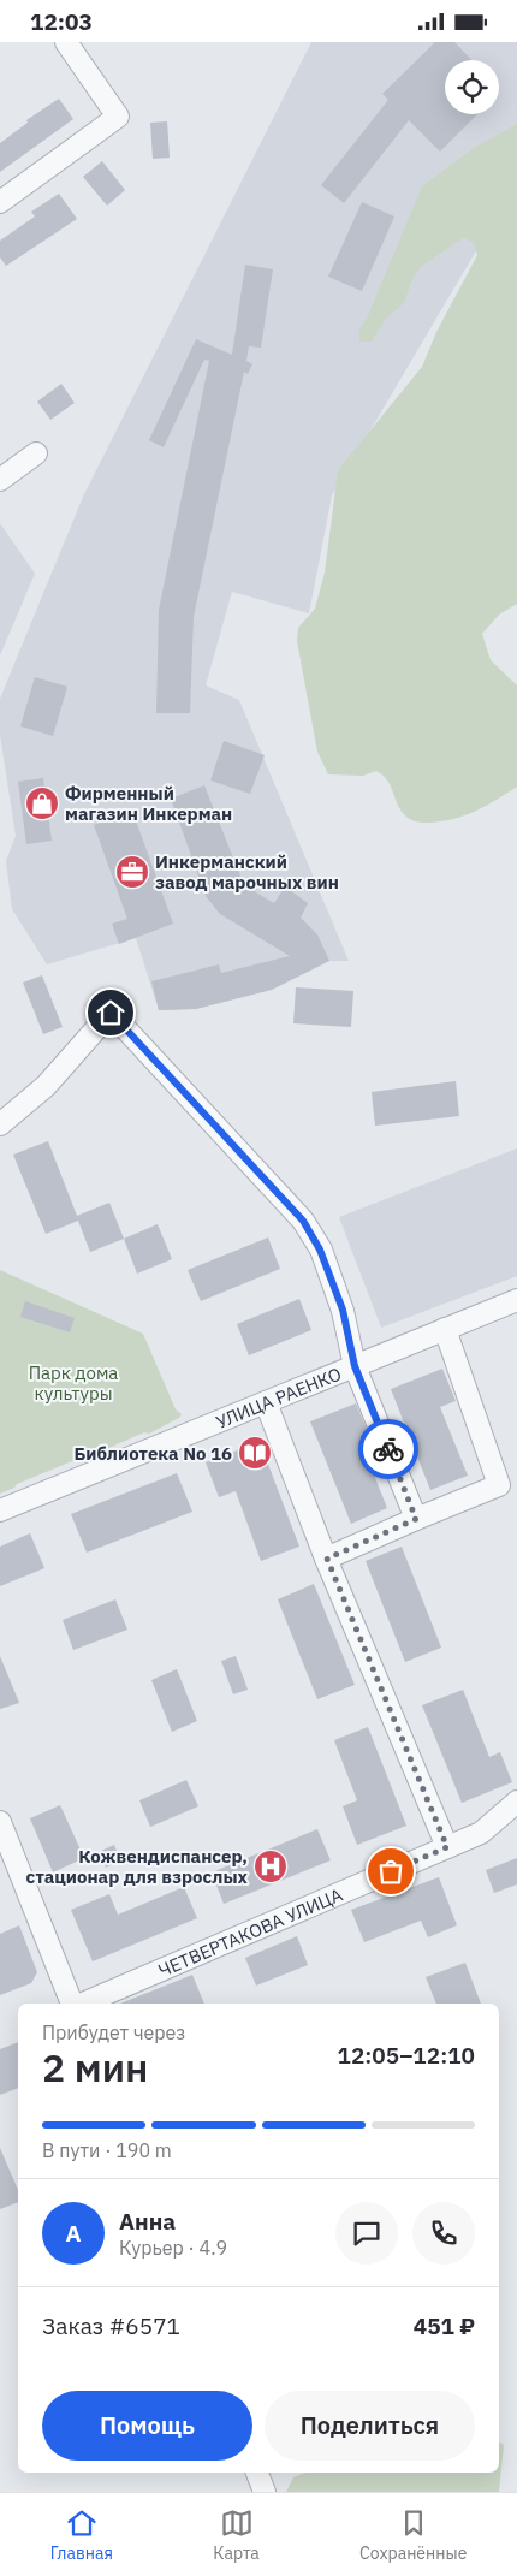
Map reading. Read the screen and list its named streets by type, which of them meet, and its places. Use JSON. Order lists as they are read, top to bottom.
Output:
{
  "streets": {
    "street": ["УЛИЦА РАЕНКО", "ЧЕТВЕРТАКОВА УЛИЦА"]
  },
  "parks": ["Парк дома культуры"],
  "places": {
    "shop": ["Фирменный магазин Инкерман"],
    "office": ["Инкерманский завод марочных вин"],
    "library": ["Библиотека No 16"],
    "hospital": ["Кожвендиспансер, стационар для взрослых"]
  },
  "page": {
    "status": "12:03",
    "heading": ["2 мин", "Прибудет через", "12:05–12:10"],
    "panel": [
      "Анна",
      "Курьер · 4.9",
      "Заказ #6571",
      "451 ₽"
    ],
    "bar": "В пути · 190 m",
    "round": "А",
    "buttons": ["Помощь", "Поделиться"],
    "tabs": ["Главная", "Карта", "Сохранённые"]
  }
}
